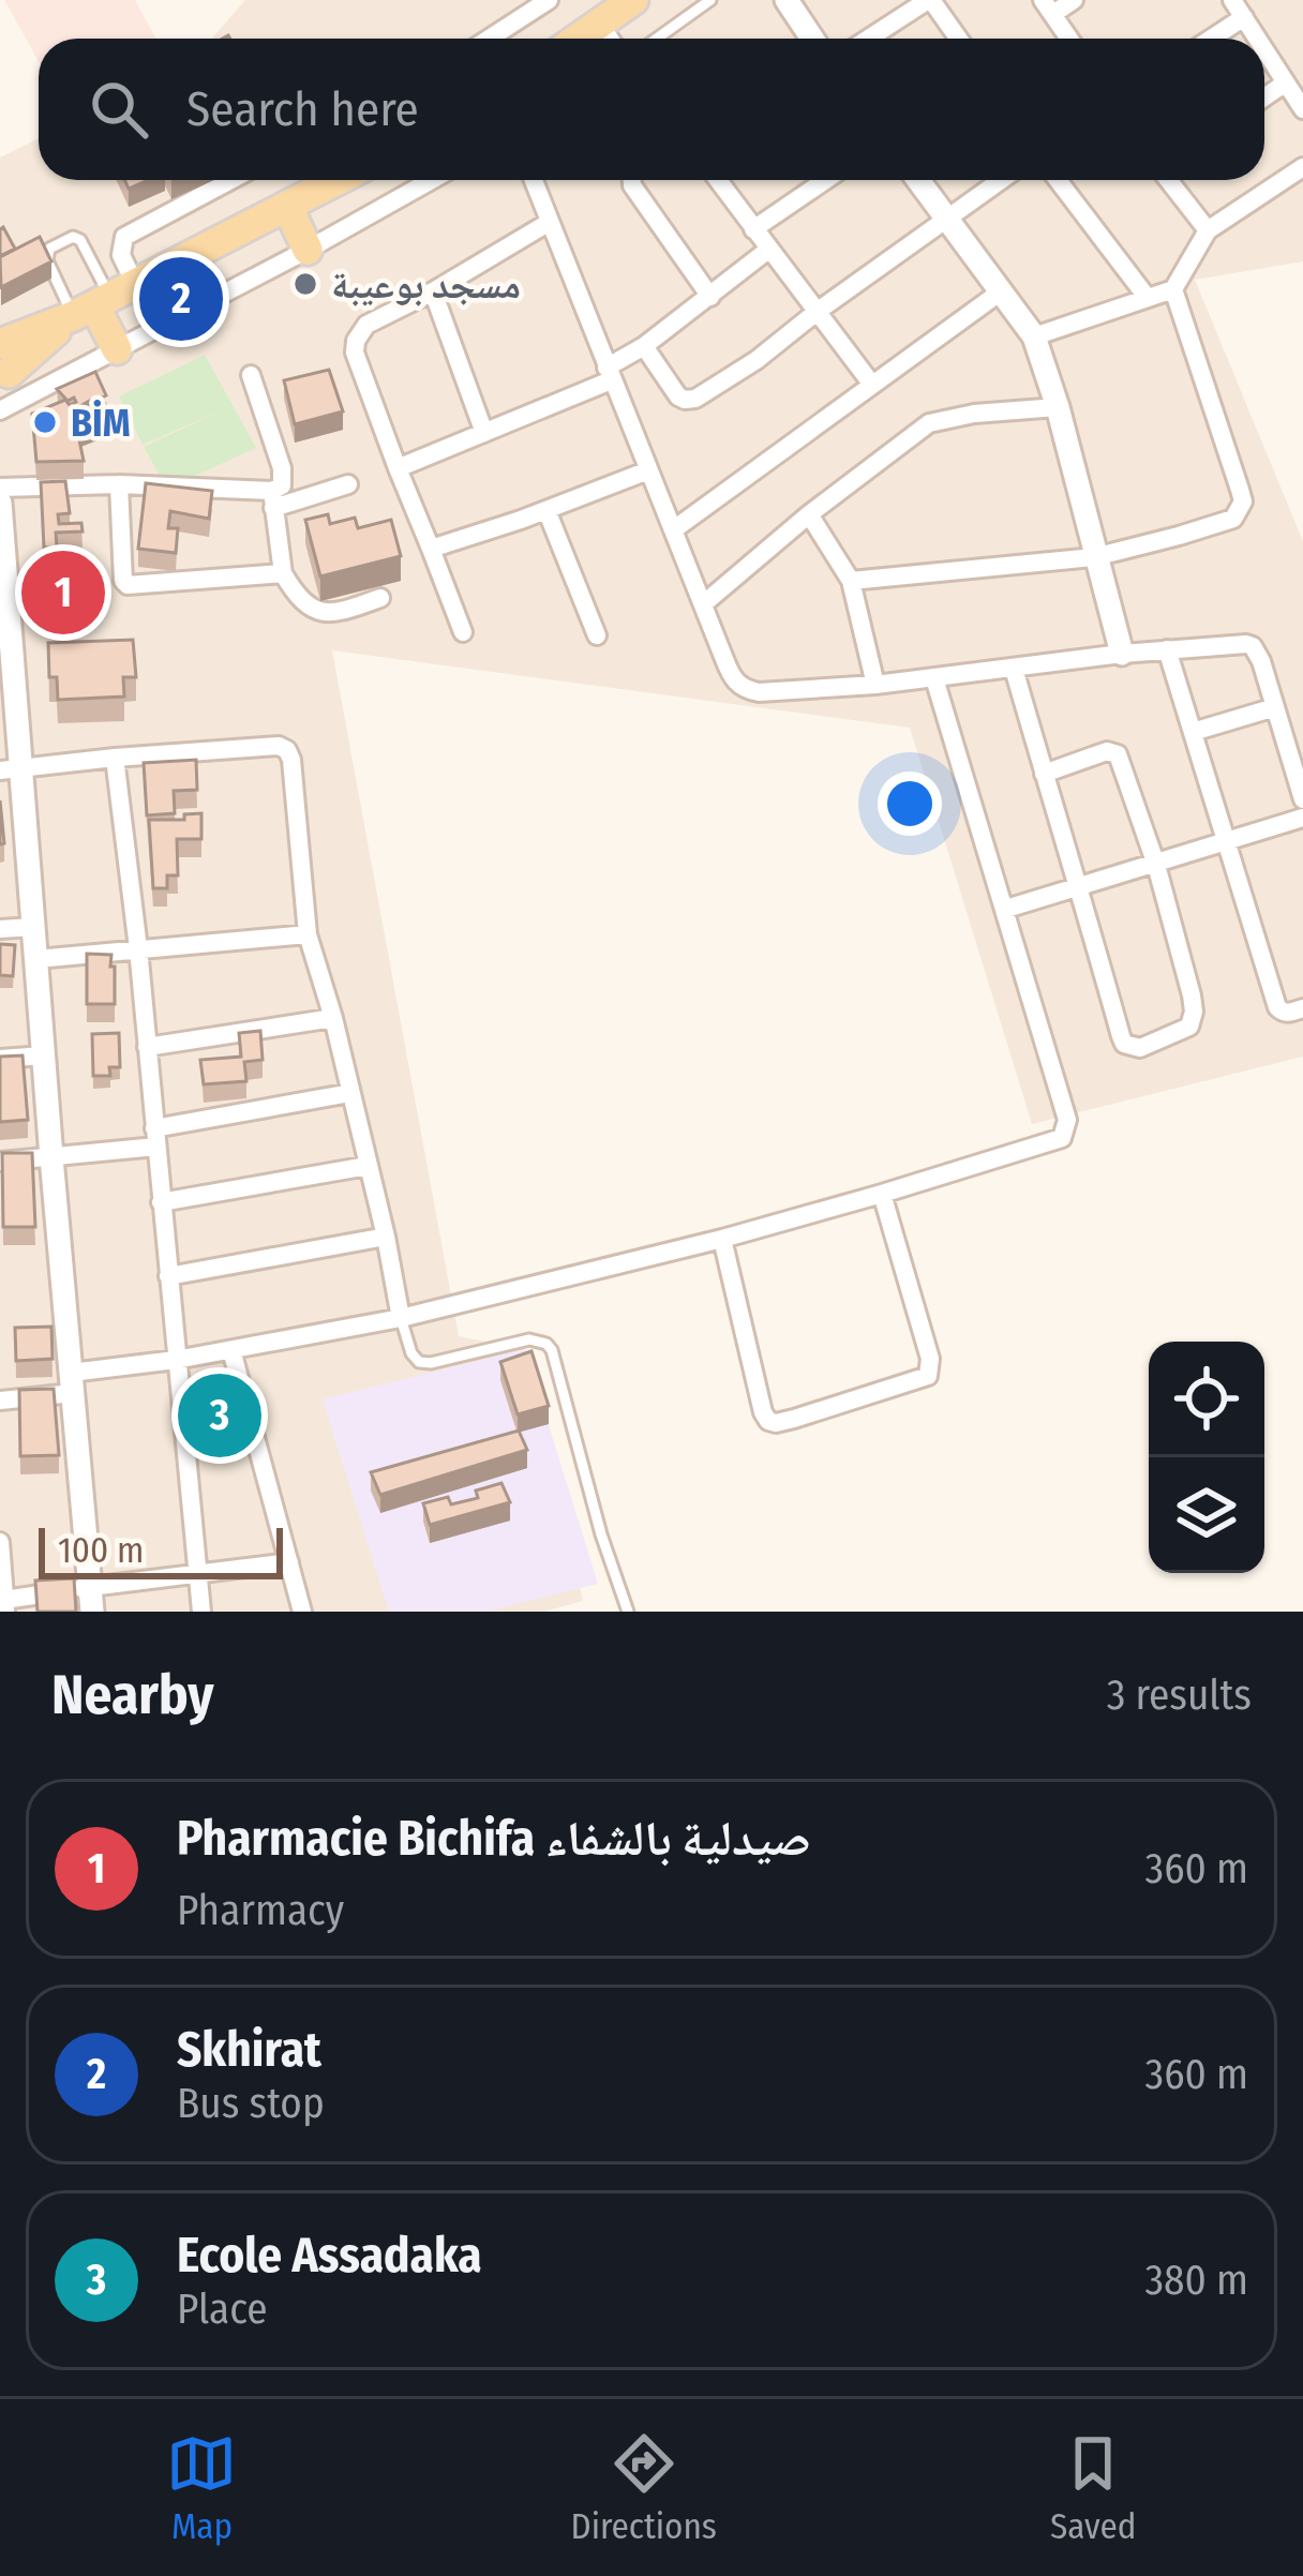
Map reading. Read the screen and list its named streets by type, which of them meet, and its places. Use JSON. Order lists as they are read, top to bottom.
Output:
{
  "places": ["مسجد بوعيبة", "BİM"],
  "scale_bar": "100 m",
  "page": {
    "search": "Search here",
    "pins": ["2", "1", "3"],
    "scale": "100 m",
    "heading": ["Nearby", "3 results"],
    "list": [
      {
        "mark": "1",
        "name": "Pharmacie Bichifa صيدلية بالشفاء",
        "note": "Pharmacy",
        "value": "360 m"
      },
      {
        "mark": "2",
        "name": "Skhirat",
        "note": "Bus stop",
        "value": "360 m"
      },
      {
        "mark": "3",
        "name": "Ecole Assadaka",
        "note": "Place",
        "value": "380 m"
      }
    ],
    "nav": ["Map", "Directions", "Saved"]
  }
}
